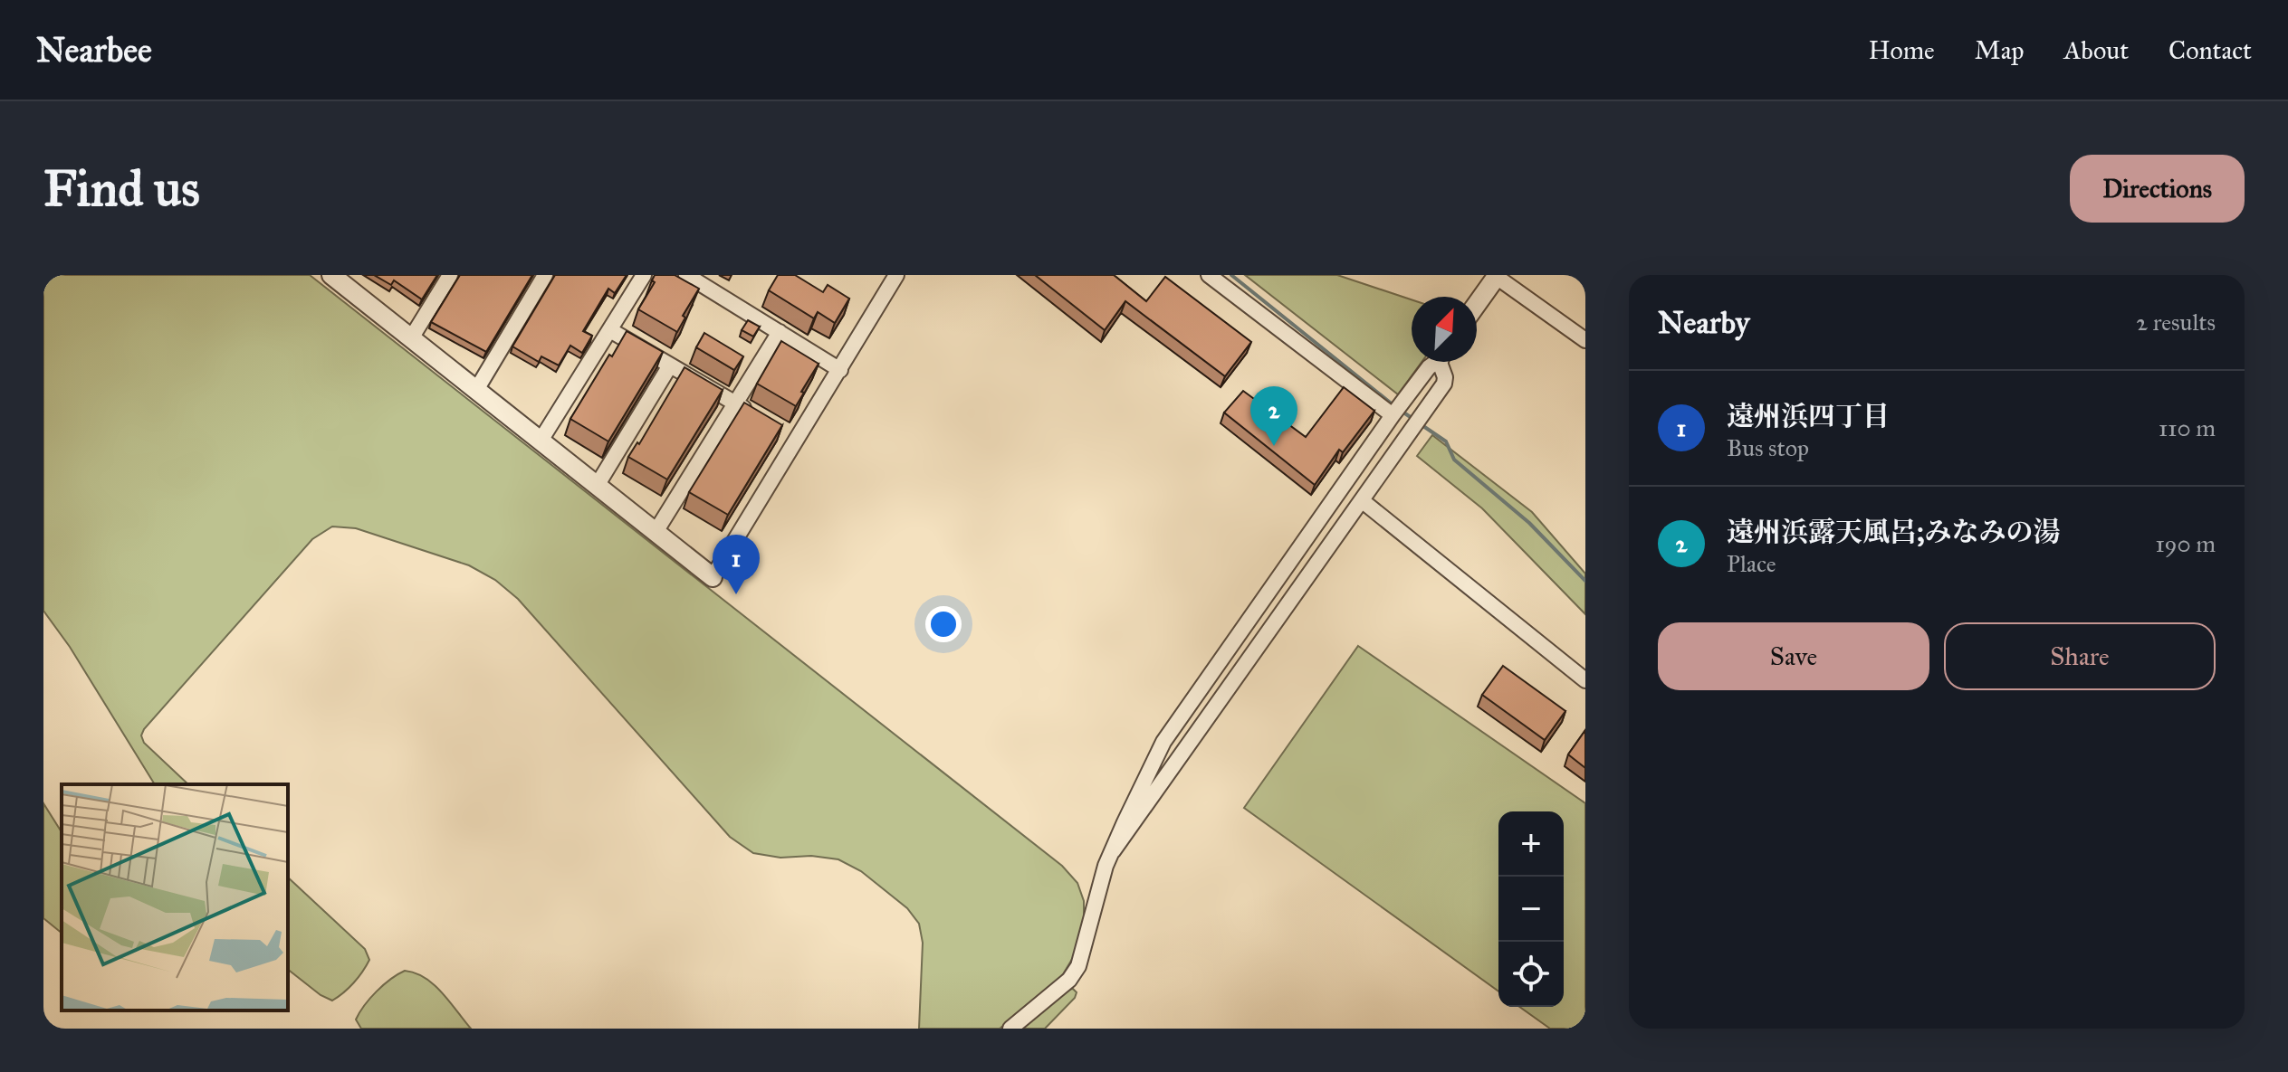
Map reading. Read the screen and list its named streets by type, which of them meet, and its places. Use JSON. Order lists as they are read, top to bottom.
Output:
{
  "north": "top right",
  "page": {
    "header": "Nearbee",
    "nav": [
      "Home",
      "Map",
      "About",
      "Contact"
    ],
    "buttons": [
      "Directions",
      ["Save", "Share"]
    ],
    "title": "Find us",
    "heading": ["Nearby", "2 results"],
    "list": [
      {
        "mark": "1",
        "name": "遠州浜四丁目",
        "note": "Bus stop",
        "value": "110 m"
      },
      {
        "mark": "2",
        "name": "遠州浜露天風呂;みなみの湯",
        "note": "Place",
        "value": "190 m"
      }
    ],
    "pins": ["2", "1"],
    "map_buttons": ["+", "−"]
  }
}
